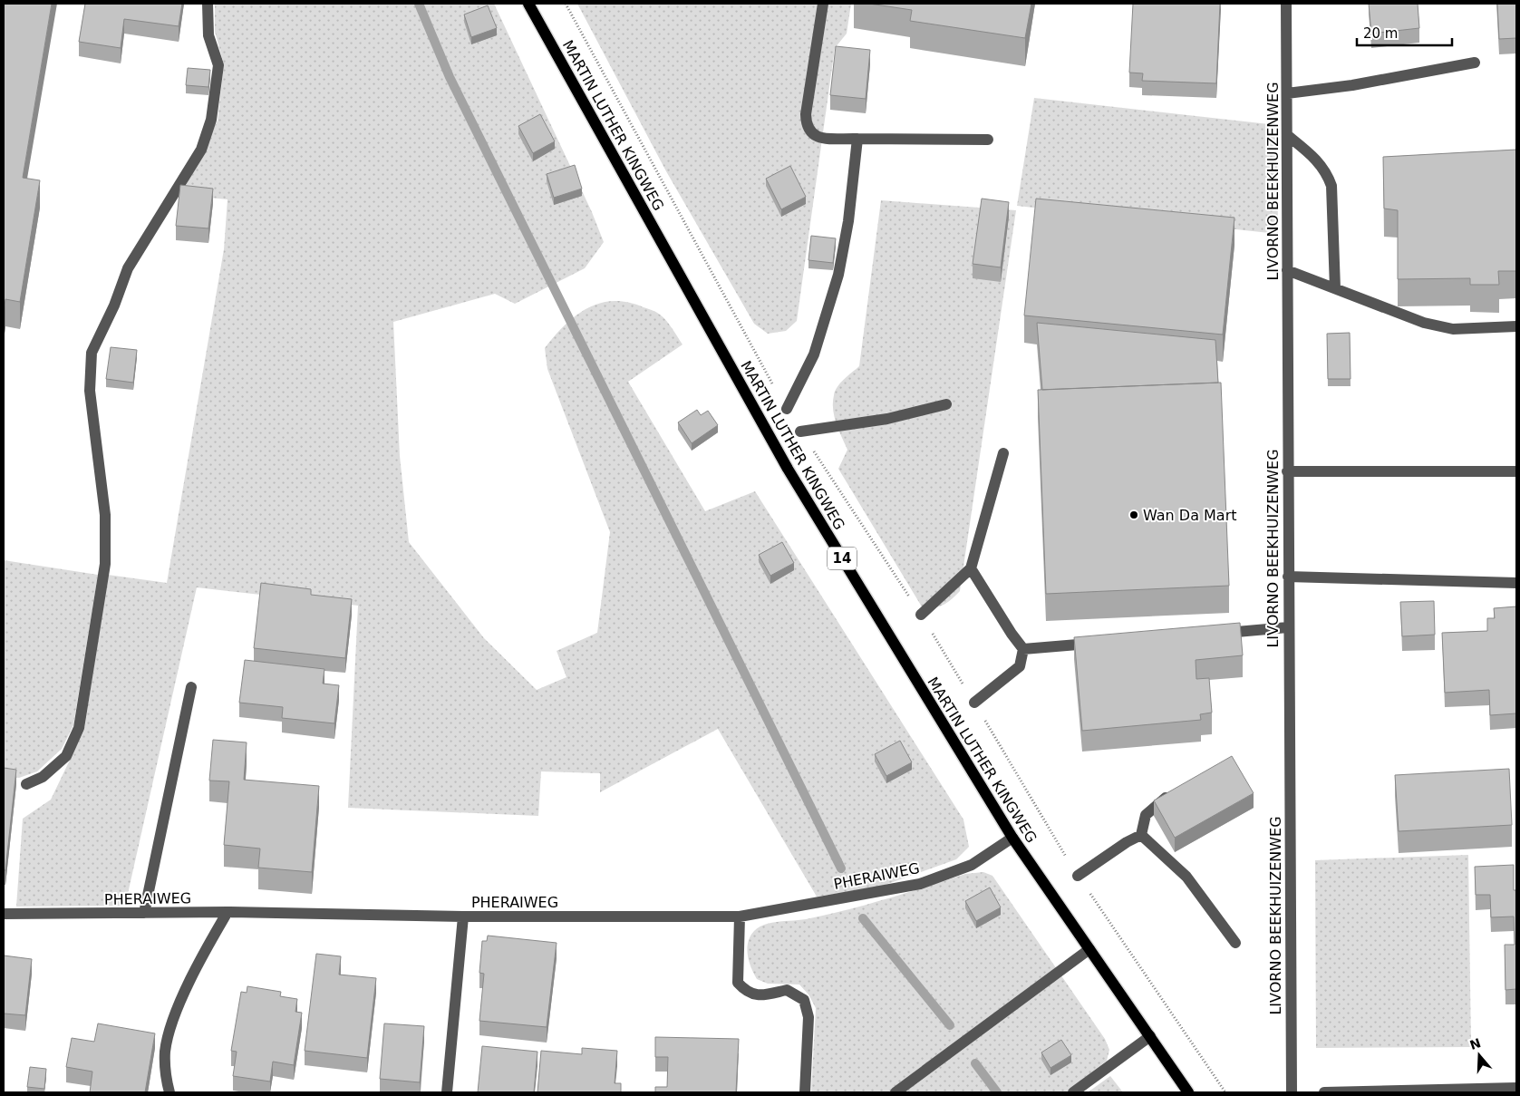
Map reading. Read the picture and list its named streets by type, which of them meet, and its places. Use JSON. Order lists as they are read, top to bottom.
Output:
{
  "streets": {
    "main road": ["MARTIN LUTHER KINGWEG", "14"],
    "street": ["LIVORNO BEEKHUIZENWEG", "PHERAIWEG"]
  },
  "crossings": [
    ["MARTIN LUTHER KINGWEG", "PHERAIWEG"]
  ],
  "places": ["Wan Da Mart"],
  "scale_bar": "20 m",
  "north": "top"
}
